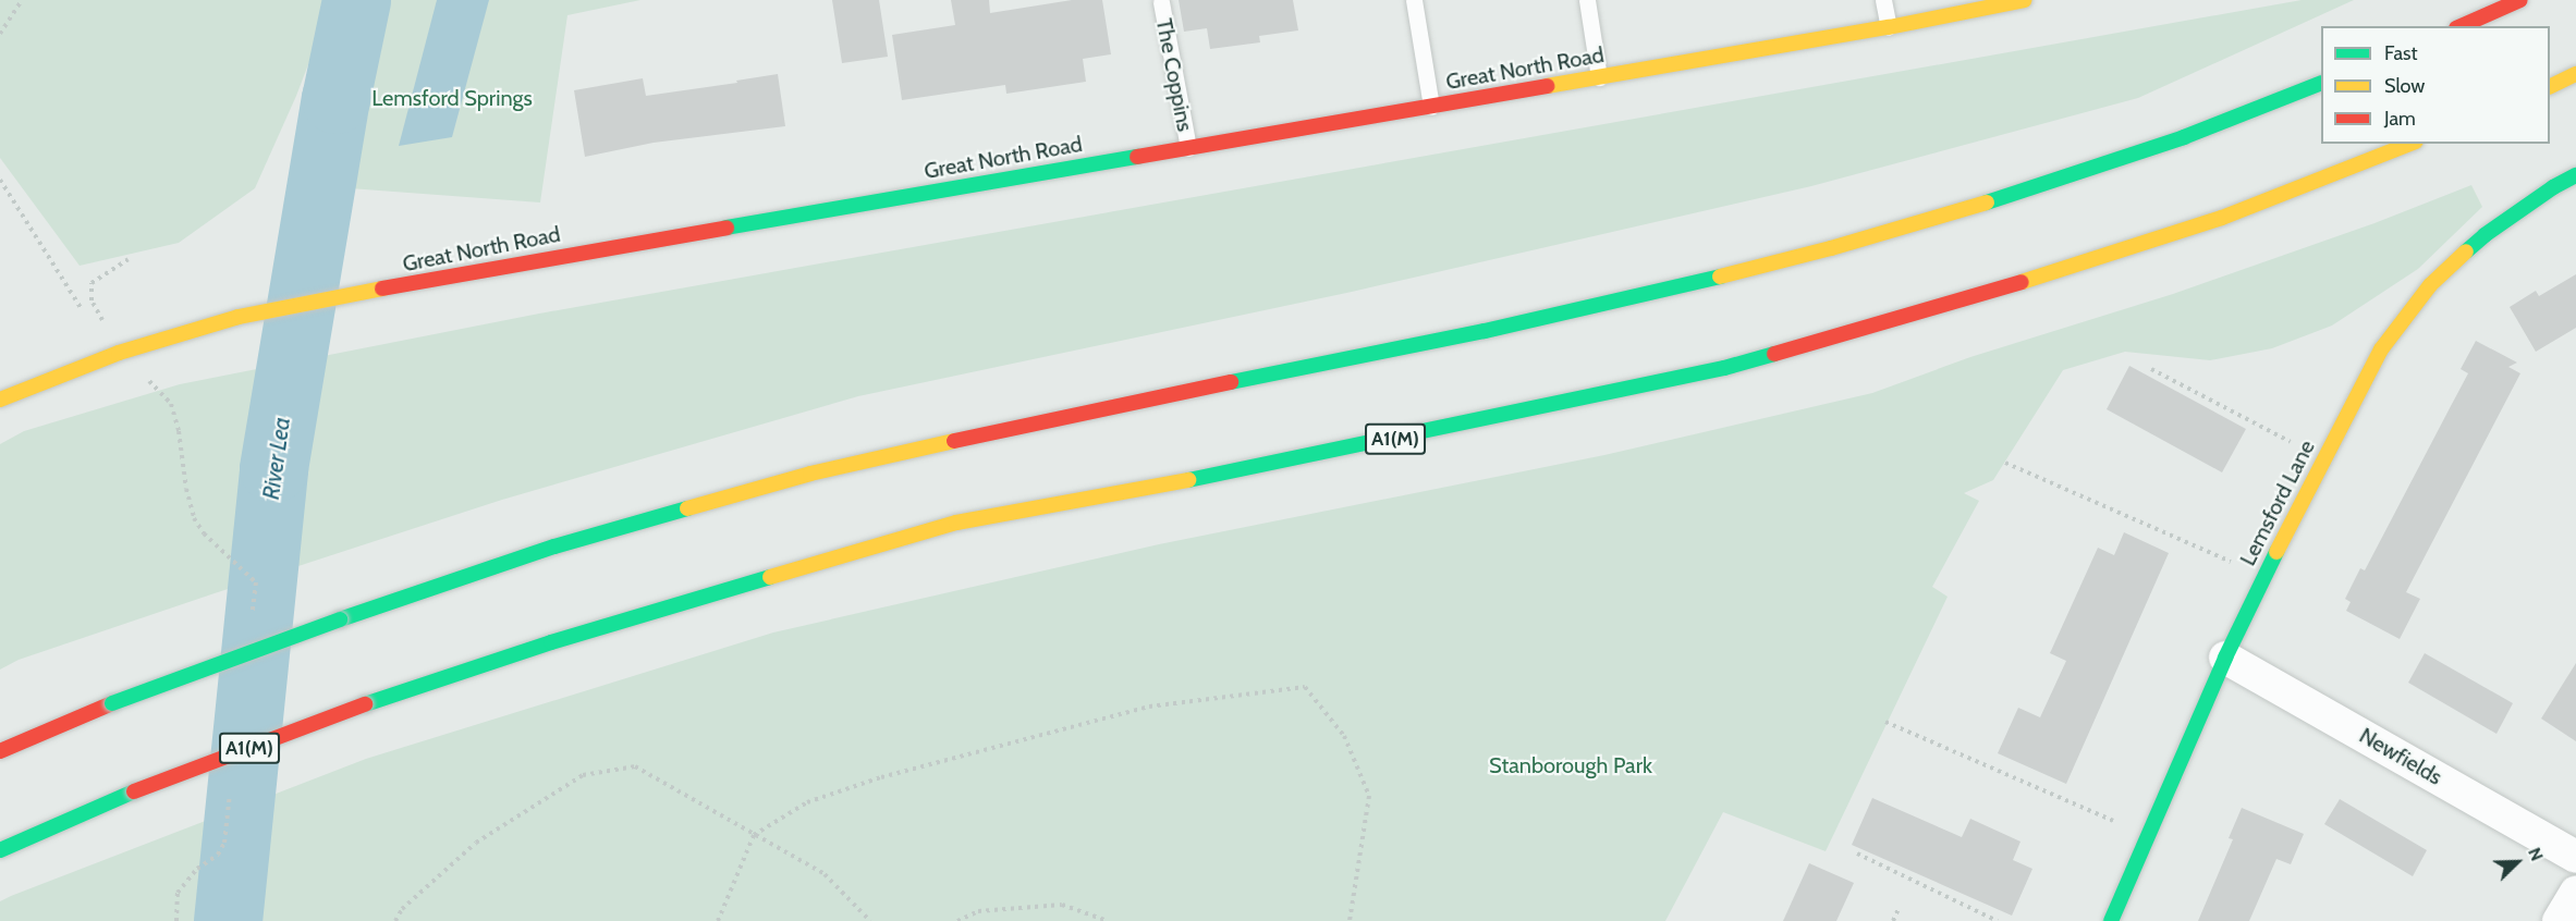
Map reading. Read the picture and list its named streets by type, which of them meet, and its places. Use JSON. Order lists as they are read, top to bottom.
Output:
{
  "streets": {
    "main road": ["Great North Road", "A1(M)", "Lemsford Lane"],
    "street": ["Newfields"],
    "lane": ["The Coppins"]
  },
  "crossings": [
    ["Great North Road", "The Coppins"],
    ["Lemsford Lane", "Newfields"]
  ],
  "water": ["River Lea"],
  "parks": ["Lemsford Springs", "Stanborough Park"],
  "legend": ["Fast", "Slow", "Jam"],
  "north": "top right"
}
